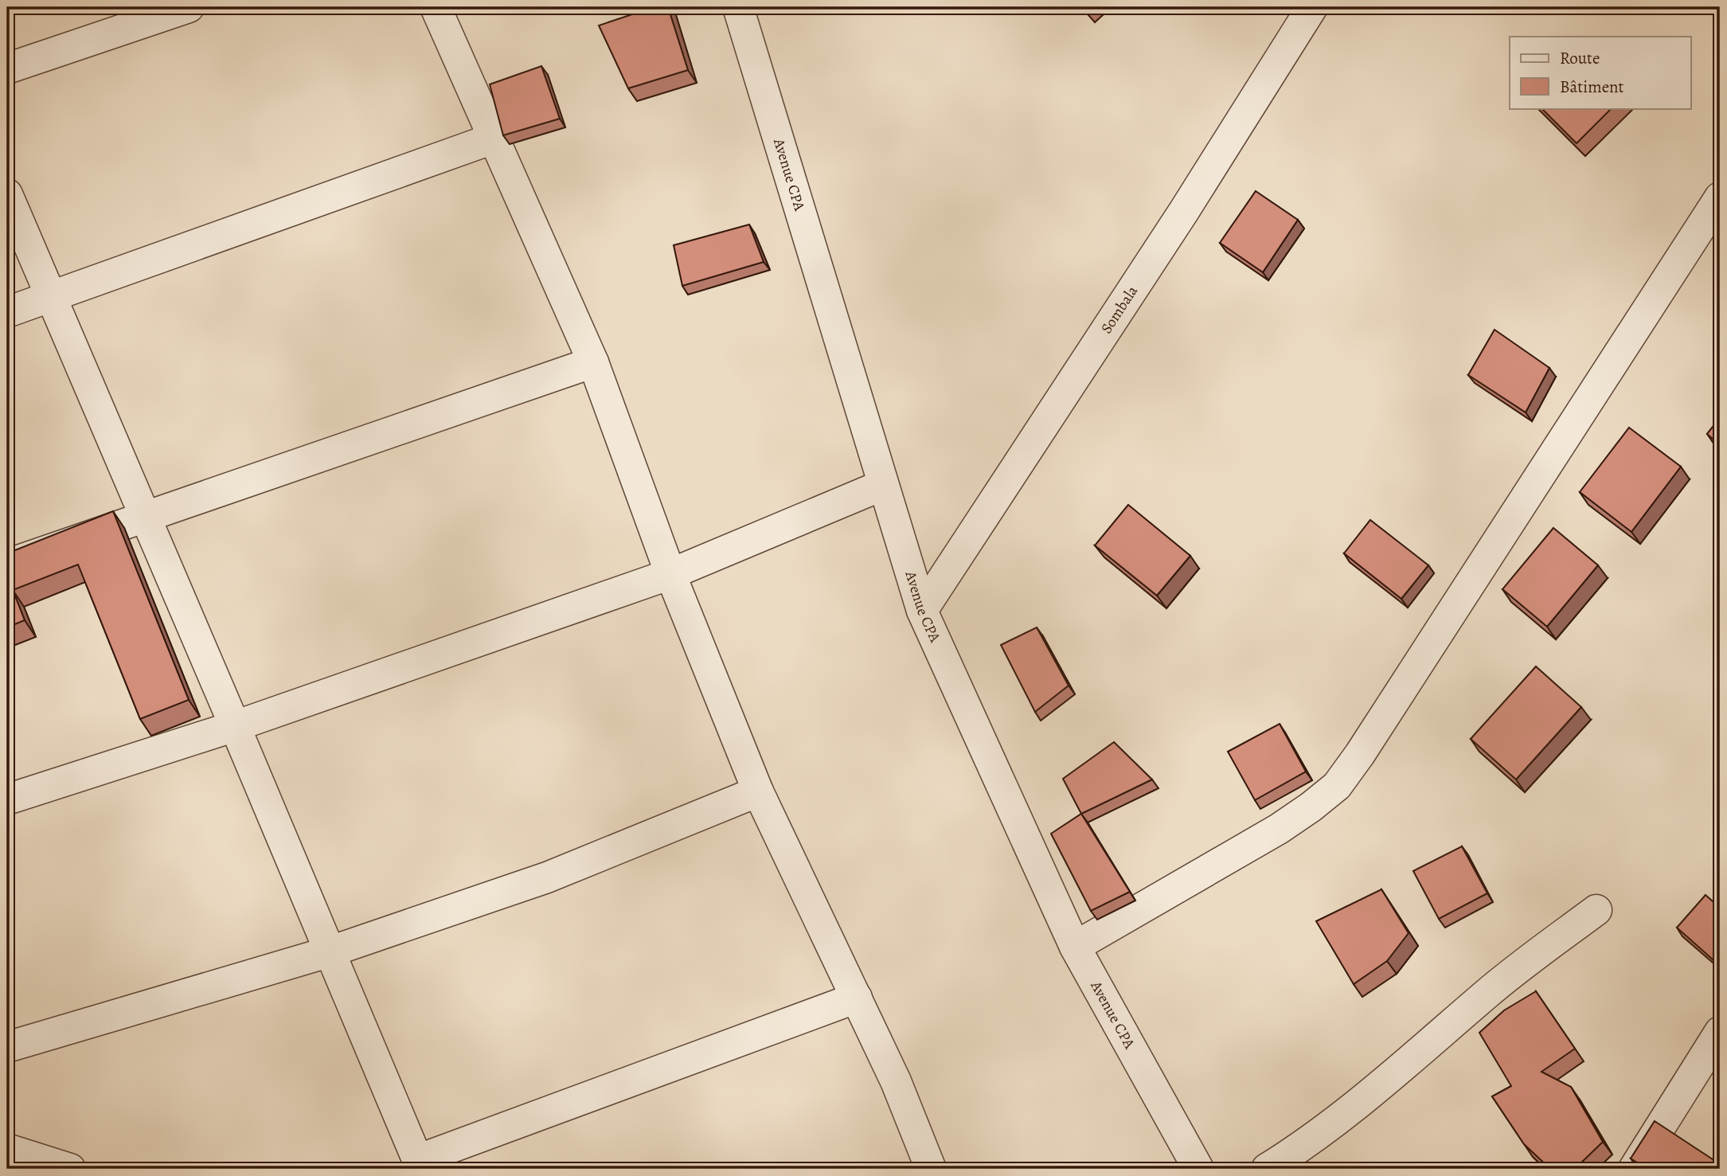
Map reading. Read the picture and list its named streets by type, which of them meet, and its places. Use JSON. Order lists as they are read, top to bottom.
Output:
{
  "streets": {
    "street": ["Avenue CPA", "Sombala"]
  },
  "crossings": [
    ["Avenue CPA", "Sombala"]
  ],
  "legend": ["Route", "Bâtiment"]
}
